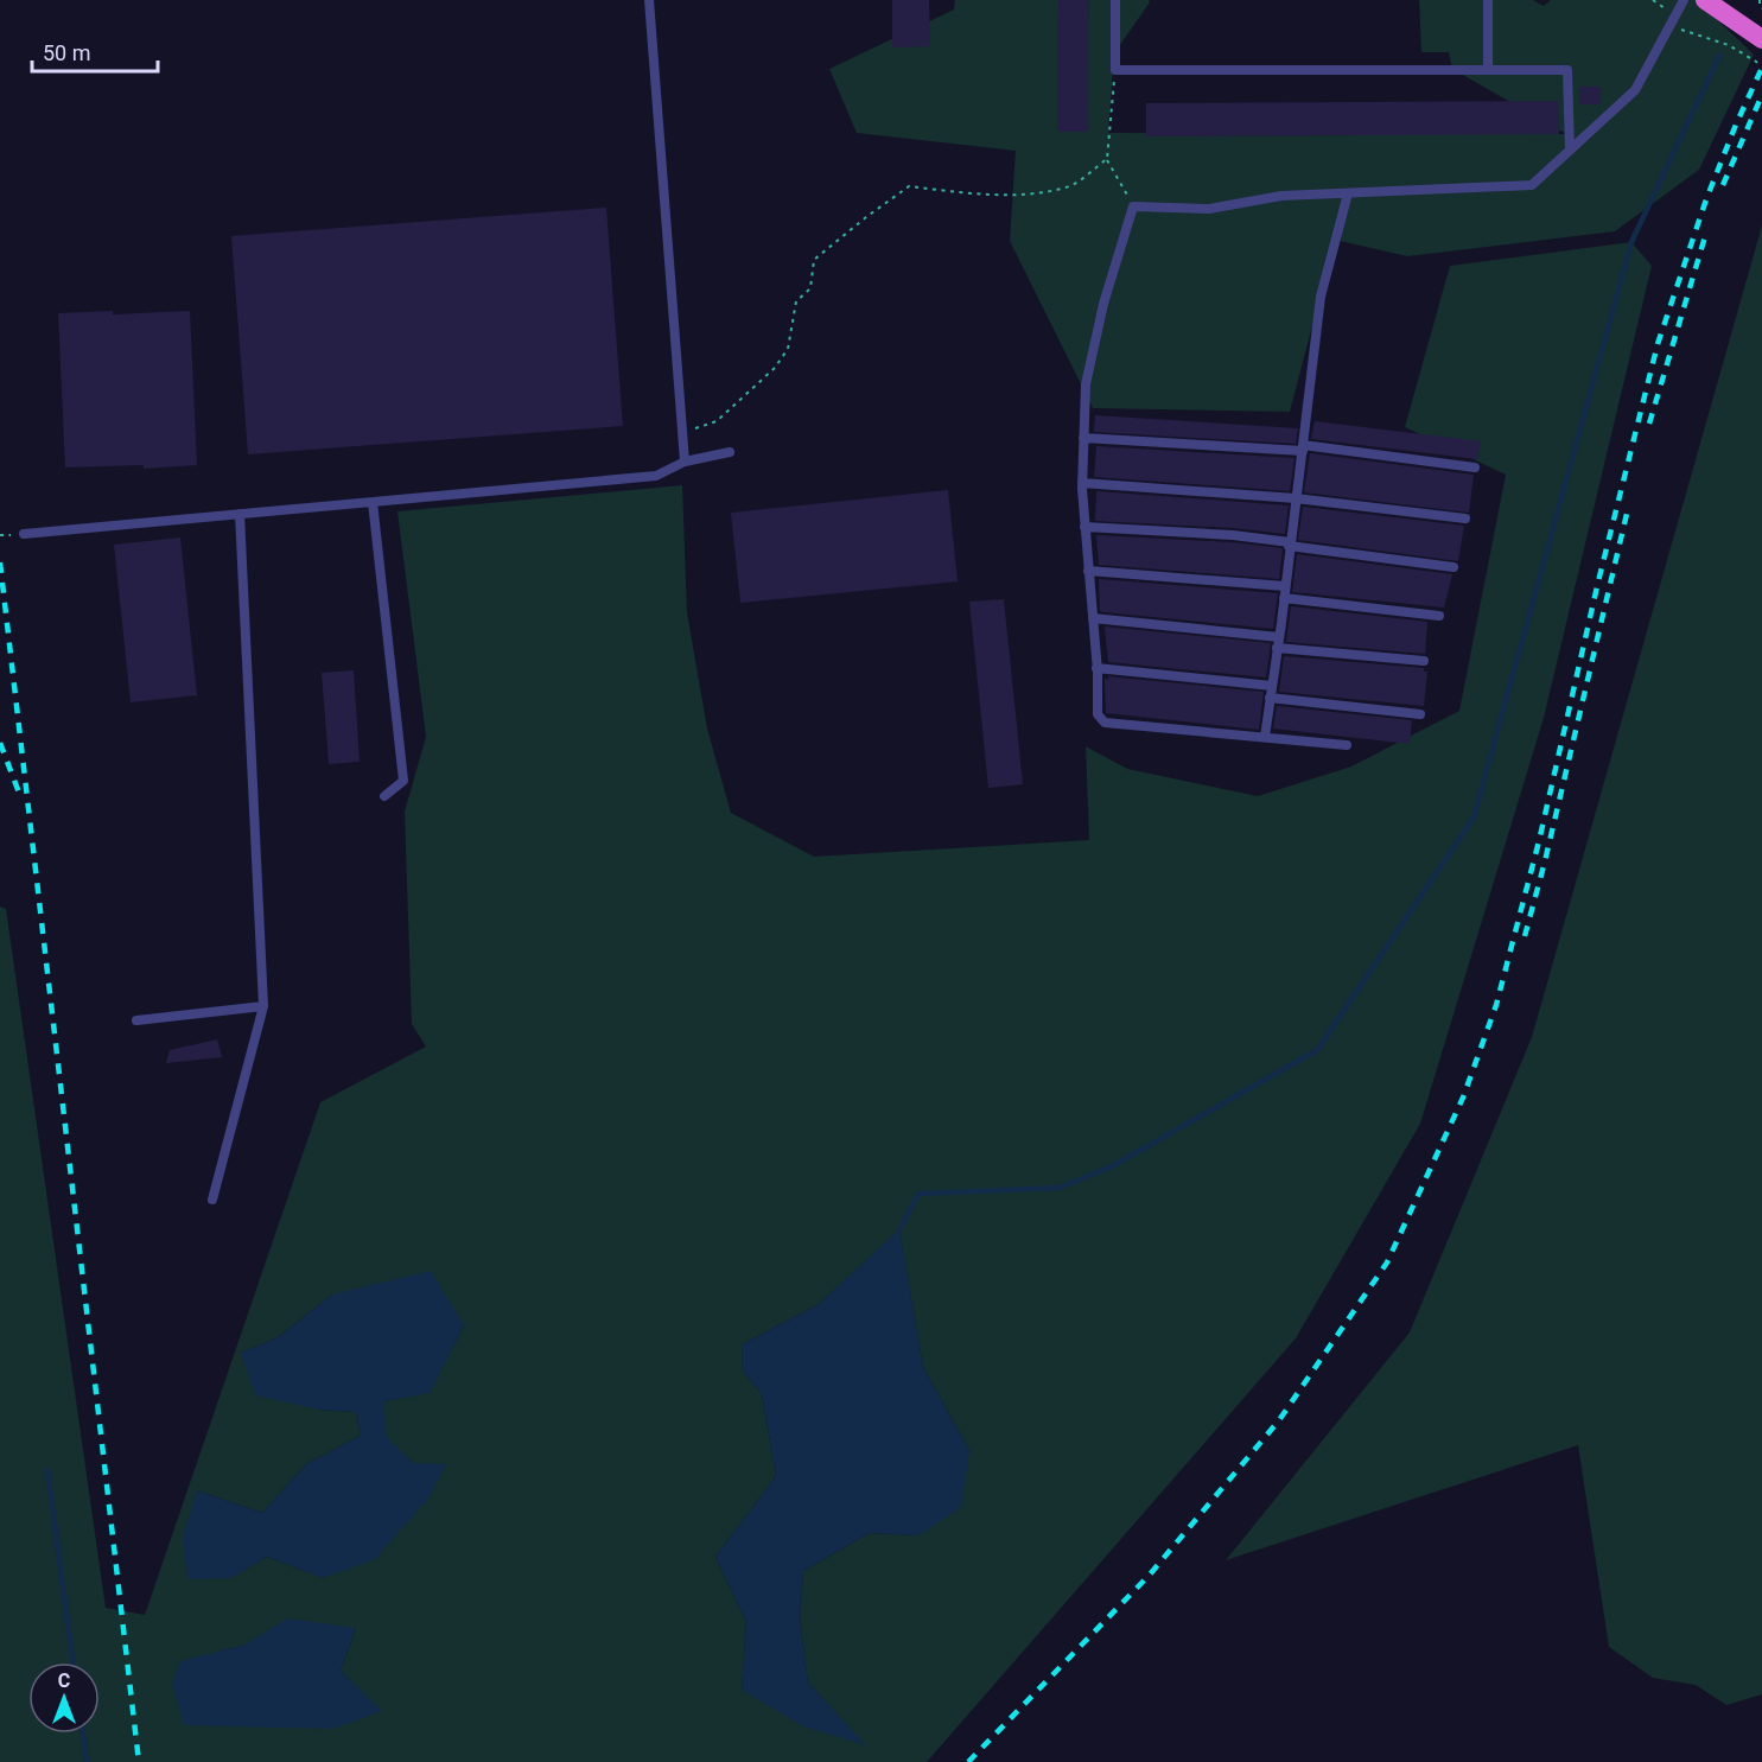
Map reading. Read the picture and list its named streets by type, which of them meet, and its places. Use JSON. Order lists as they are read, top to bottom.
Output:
{
  "scale_bar": "50 m",
  "north": "top"
}
